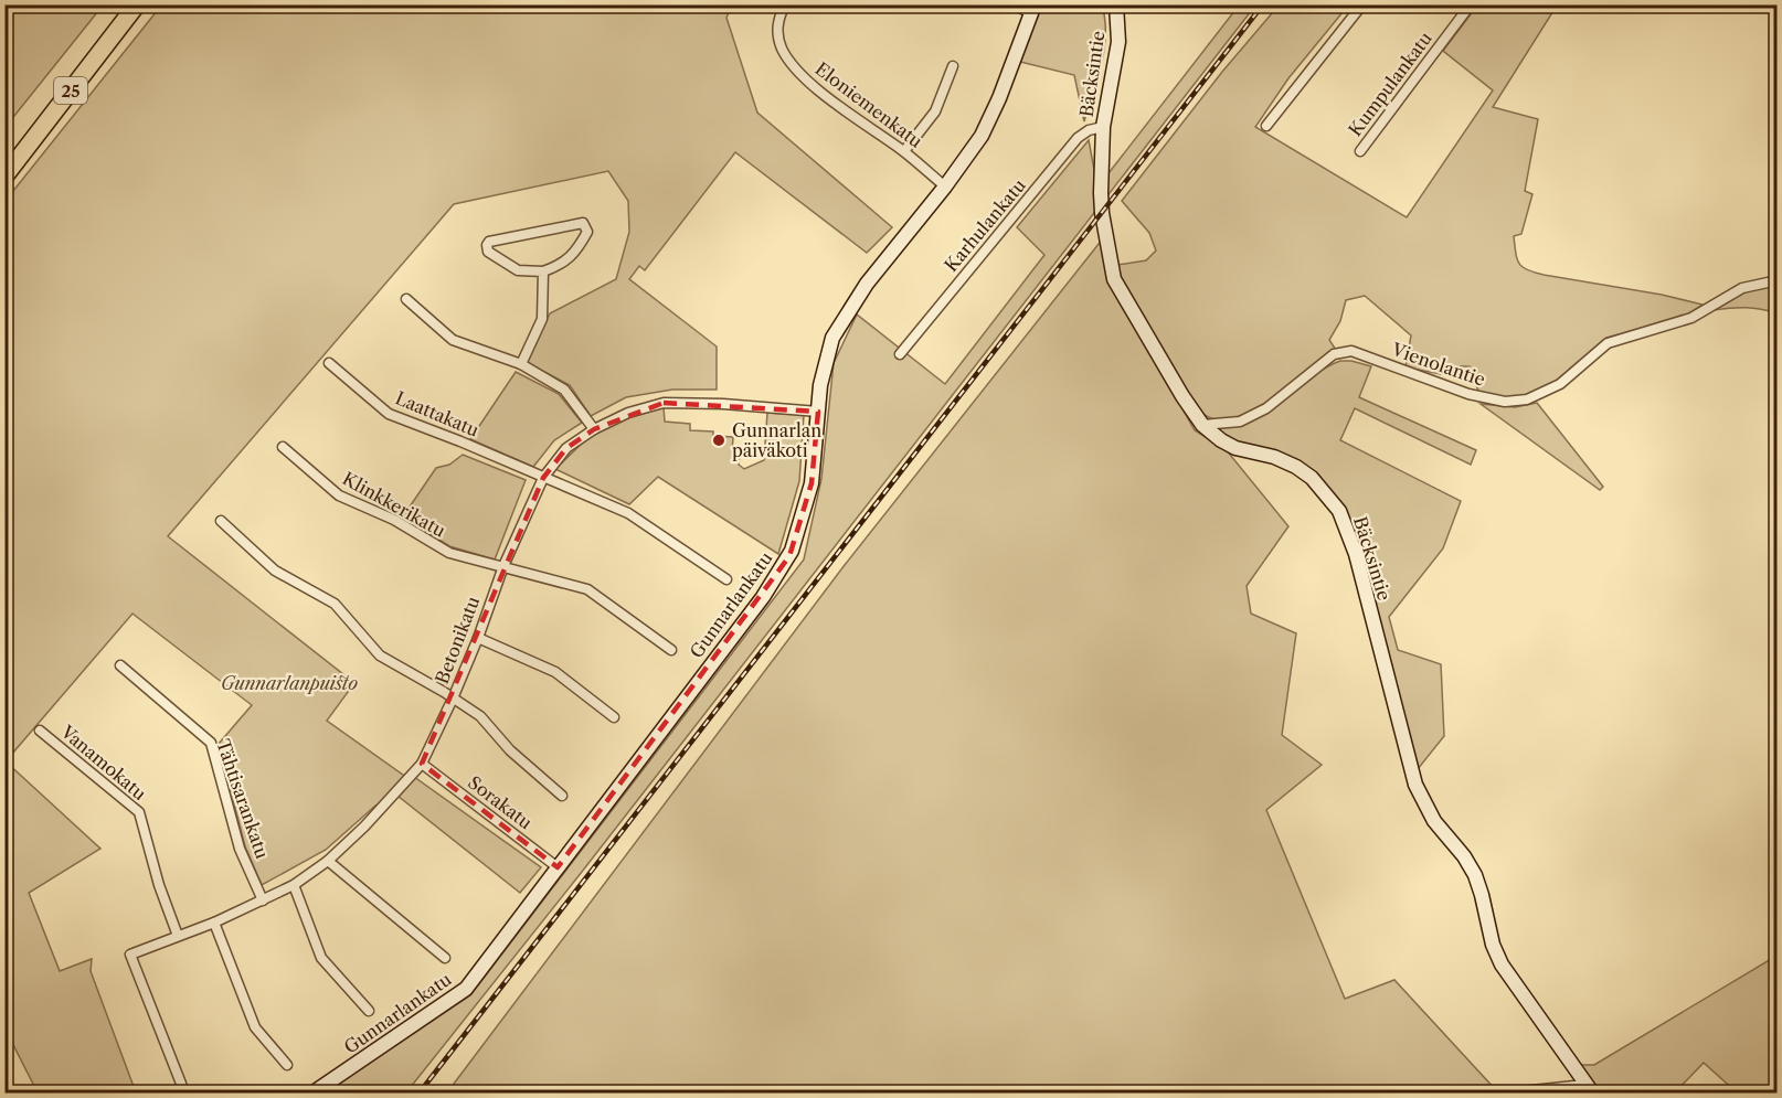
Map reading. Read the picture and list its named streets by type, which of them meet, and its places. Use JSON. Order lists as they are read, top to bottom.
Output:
{
  "streets": {
    "highway": ["25"],
    "street": [
      "Bäcksintie",
      "Kumpulankatu",
      "Eloniemenkatu",
      "Karhulankatu",
      "Vienolantie",
      "Laattakatu",
      "Klinkkerikatu",
      "Gunnarlankatu",
      "Betonikatu",
      "Vanamokatu",
      "Tähtisarankatu",
      "Sorakatu"
    ]
  },
  "crossings": [
    ["Bäcksintie", "Karhulankatu"],
    ["Bäcksintie", "Vienolantie"],
    ["Eloniemenkatu", "Gunnarlankatu"],
    ["Laattakatu", "Betonikatu"],
    ["Klinkkerikatu", "Betonikatu"],
    ["Gunnarlankatu", "Betonikatu"],
    ["Gunnarlankatu", "Sorakatu"],
    ["Betonikatu", "Vanamokatu"],
    ["Betonikatu", "Tähtisarankatu"],
    ["Betonikatu", "Sorakatu"]
  ],
  "parks": ["Gunnarlanpuisto"],
  "places": ["Gunnarlan päiväkoti"]
}
